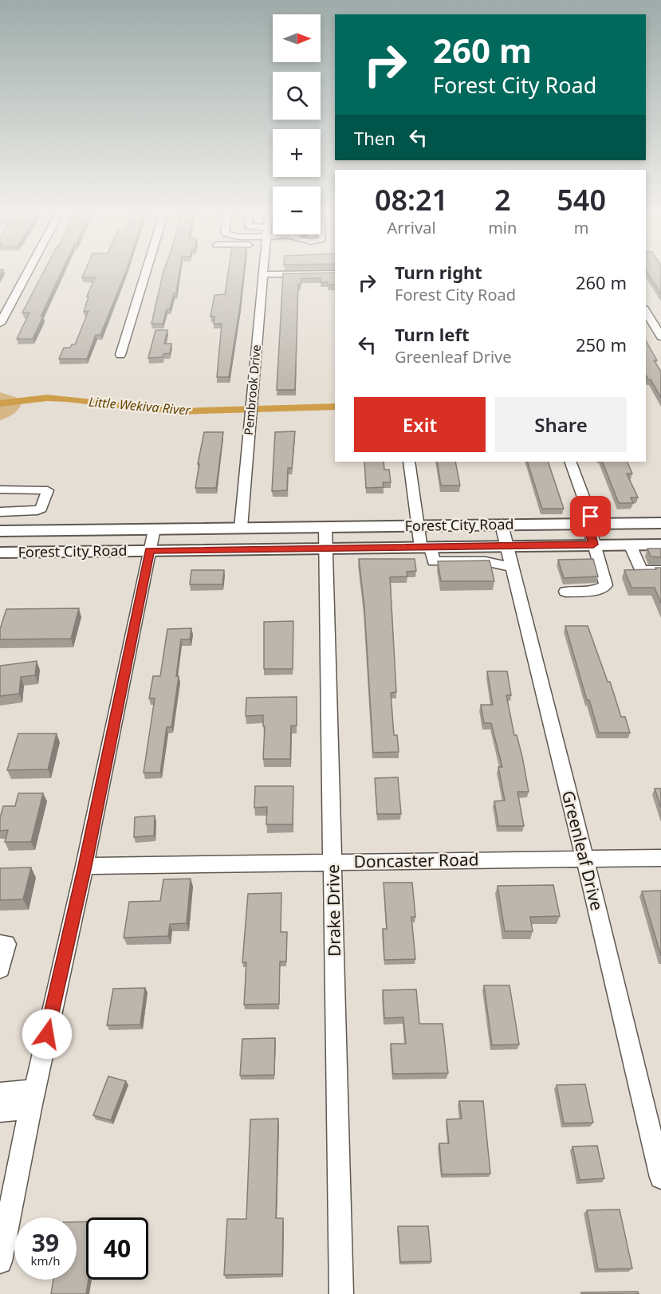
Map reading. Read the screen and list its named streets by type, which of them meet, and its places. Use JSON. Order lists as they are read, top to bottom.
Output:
{
  "streets": {
    "main road": ["Forest City Road"],
    "street": [
      "Pembrook Drive",
      "Greenleaf Drive",
      "Doncaster Road",
      "Drake Drive"
    ]
  },
  "crossings": [
    ["Pembrook Drive", "Forest City Road"],
    ["Forest City Road", "Greenleaf Drive"],
    ["Forest City Road", "Drake Drive"],
    ["Greenleaf Drive", "Doncaster Road"],
    ["Doncaster Road", "Drake Drive"]
  ],
  "water": ["Little Wekiva River"],
  "north": "right",
  "page": {
    "map_buttons": ["+", "−"],
    "turn": ["260 m", "Forest City Road"],
    "then": "Then",
    "eta": [
      "08:21",
      "Arrival",
      "2",
      "min",
      "540",
      "m"
    ],
    "list": [
      {
        "name": "Turn right",
        "note": "Forest City Road",
        "value": "260 m"
      },
      {
        "name": "Turn left",
        "note": "Greenleaf Drive",
        "value": "250 m"
      }
    ],
    "buttons": ["Exit", "Share"],
    "speed": "39 km/h",
    "limit": "40"
  }
}
